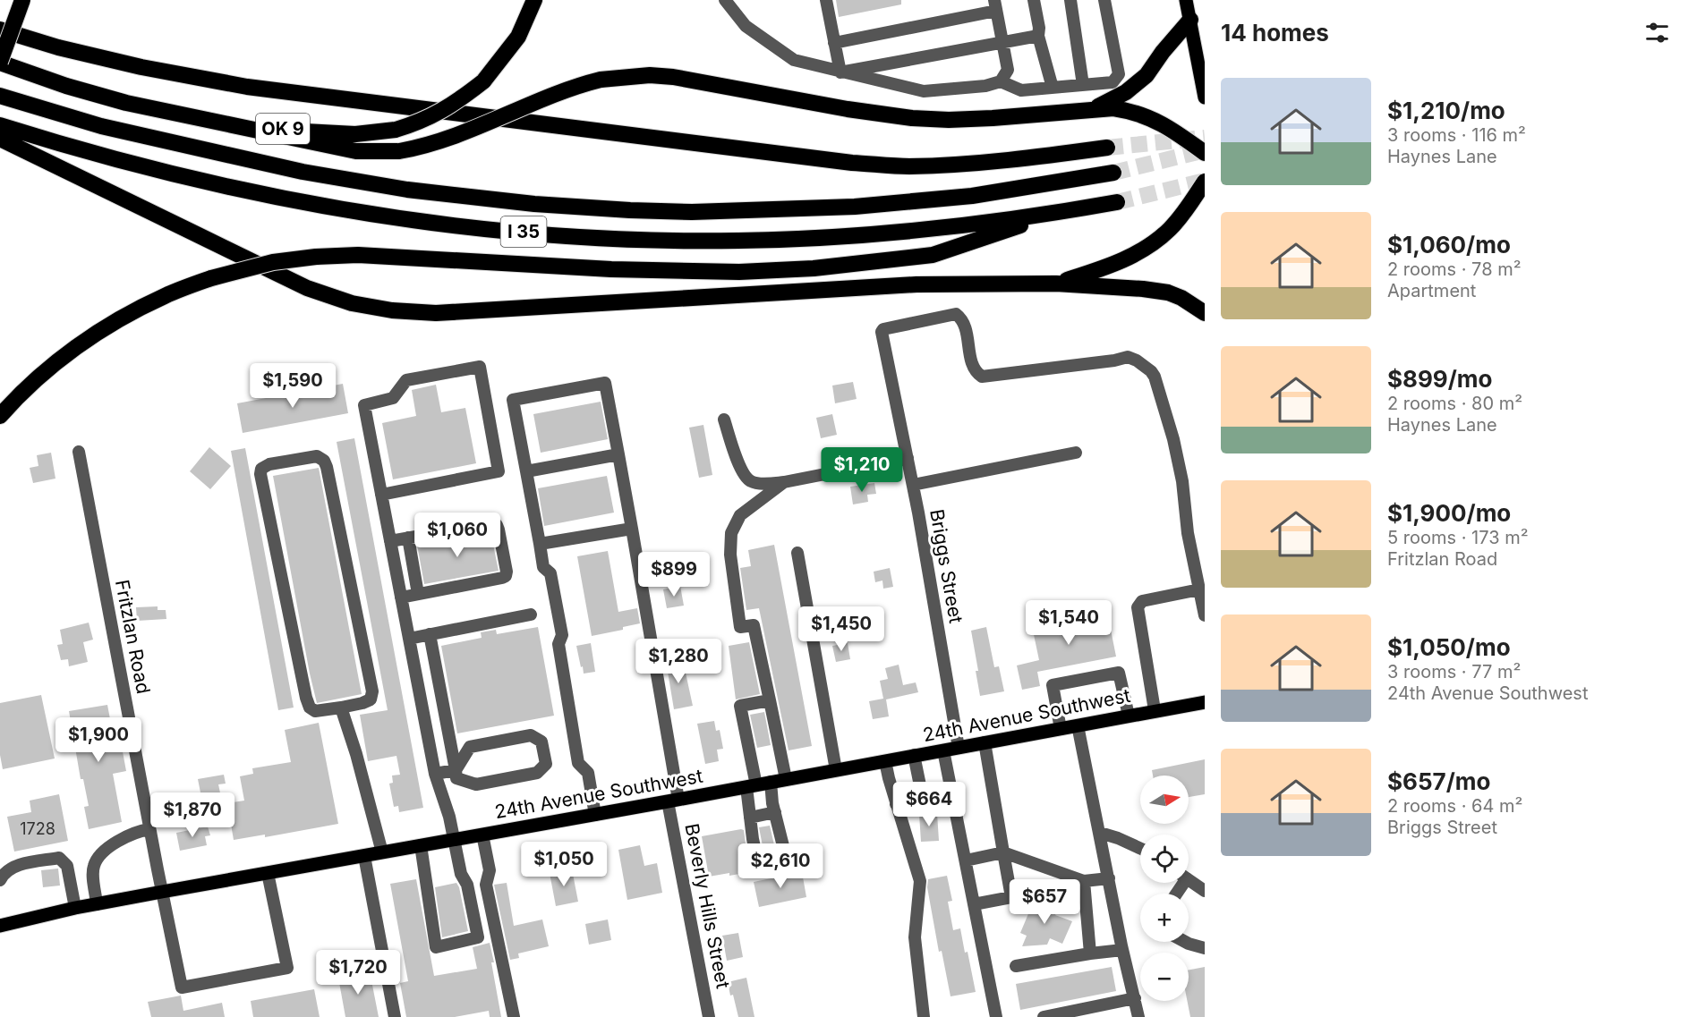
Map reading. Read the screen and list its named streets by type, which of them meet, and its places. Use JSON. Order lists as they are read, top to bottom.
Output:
{
  "streets": {
    "highway": ["OK 9", "I 35"],
    "main road": ["24th Avenue Southwest"],
    "street": ["Briggs Street", "Fritzlan Road", "Beverly Hills Street"]
  },
  "crossings": [
    ["Briggs Street", "24th Avenue Southwest"],
    ["Fritzlan Road", "24th Avenue Southwest"],
    ["24th Avenue Southwest", "Beverly Hills Street"]
  ],
  "house_numbers": ["1728"],
  "north": "right",
  "page": {
    "heading": "14 homes",
    "list": [
      {
        "name": "$1,210/mo",
        "note": "3 rooms · 116 m² · Haynes Lane"
      },
      {
        "name": "$1,060/mo",
        "note": "2 rooms · 78 m² · Apartment"
      },
      {
        "name": "$899/mo",
        "note": "2 rooms · 80 m² · Haynes Lane"
      },
      {
        "name": "$1,900/mo",
        "note": "5 rooms · 173 m² · Fritzlan Road"
      },
      {
        "name": "$1,050/mo",
        "note": "3 rooms · 77 m² · 24th Avenue Southwest"
      },
      {
        "name": "$657/mo",
        "note": "2 rooms · 64 m² · Briggs Street"
      }
    ],
    "price": [
      "$1,590",
      "$1,210",
      "$1,060",
      "$899",
      "$1,540",
      "$1,450",
      "$1,280",
      "$1,900",
      "$664",
      "$1,870",
      "$1,050",
      "$2,610",
      "$657",
      "$1,720"
    ],
    "map_buttons": ["+", "−"]
  }
}
